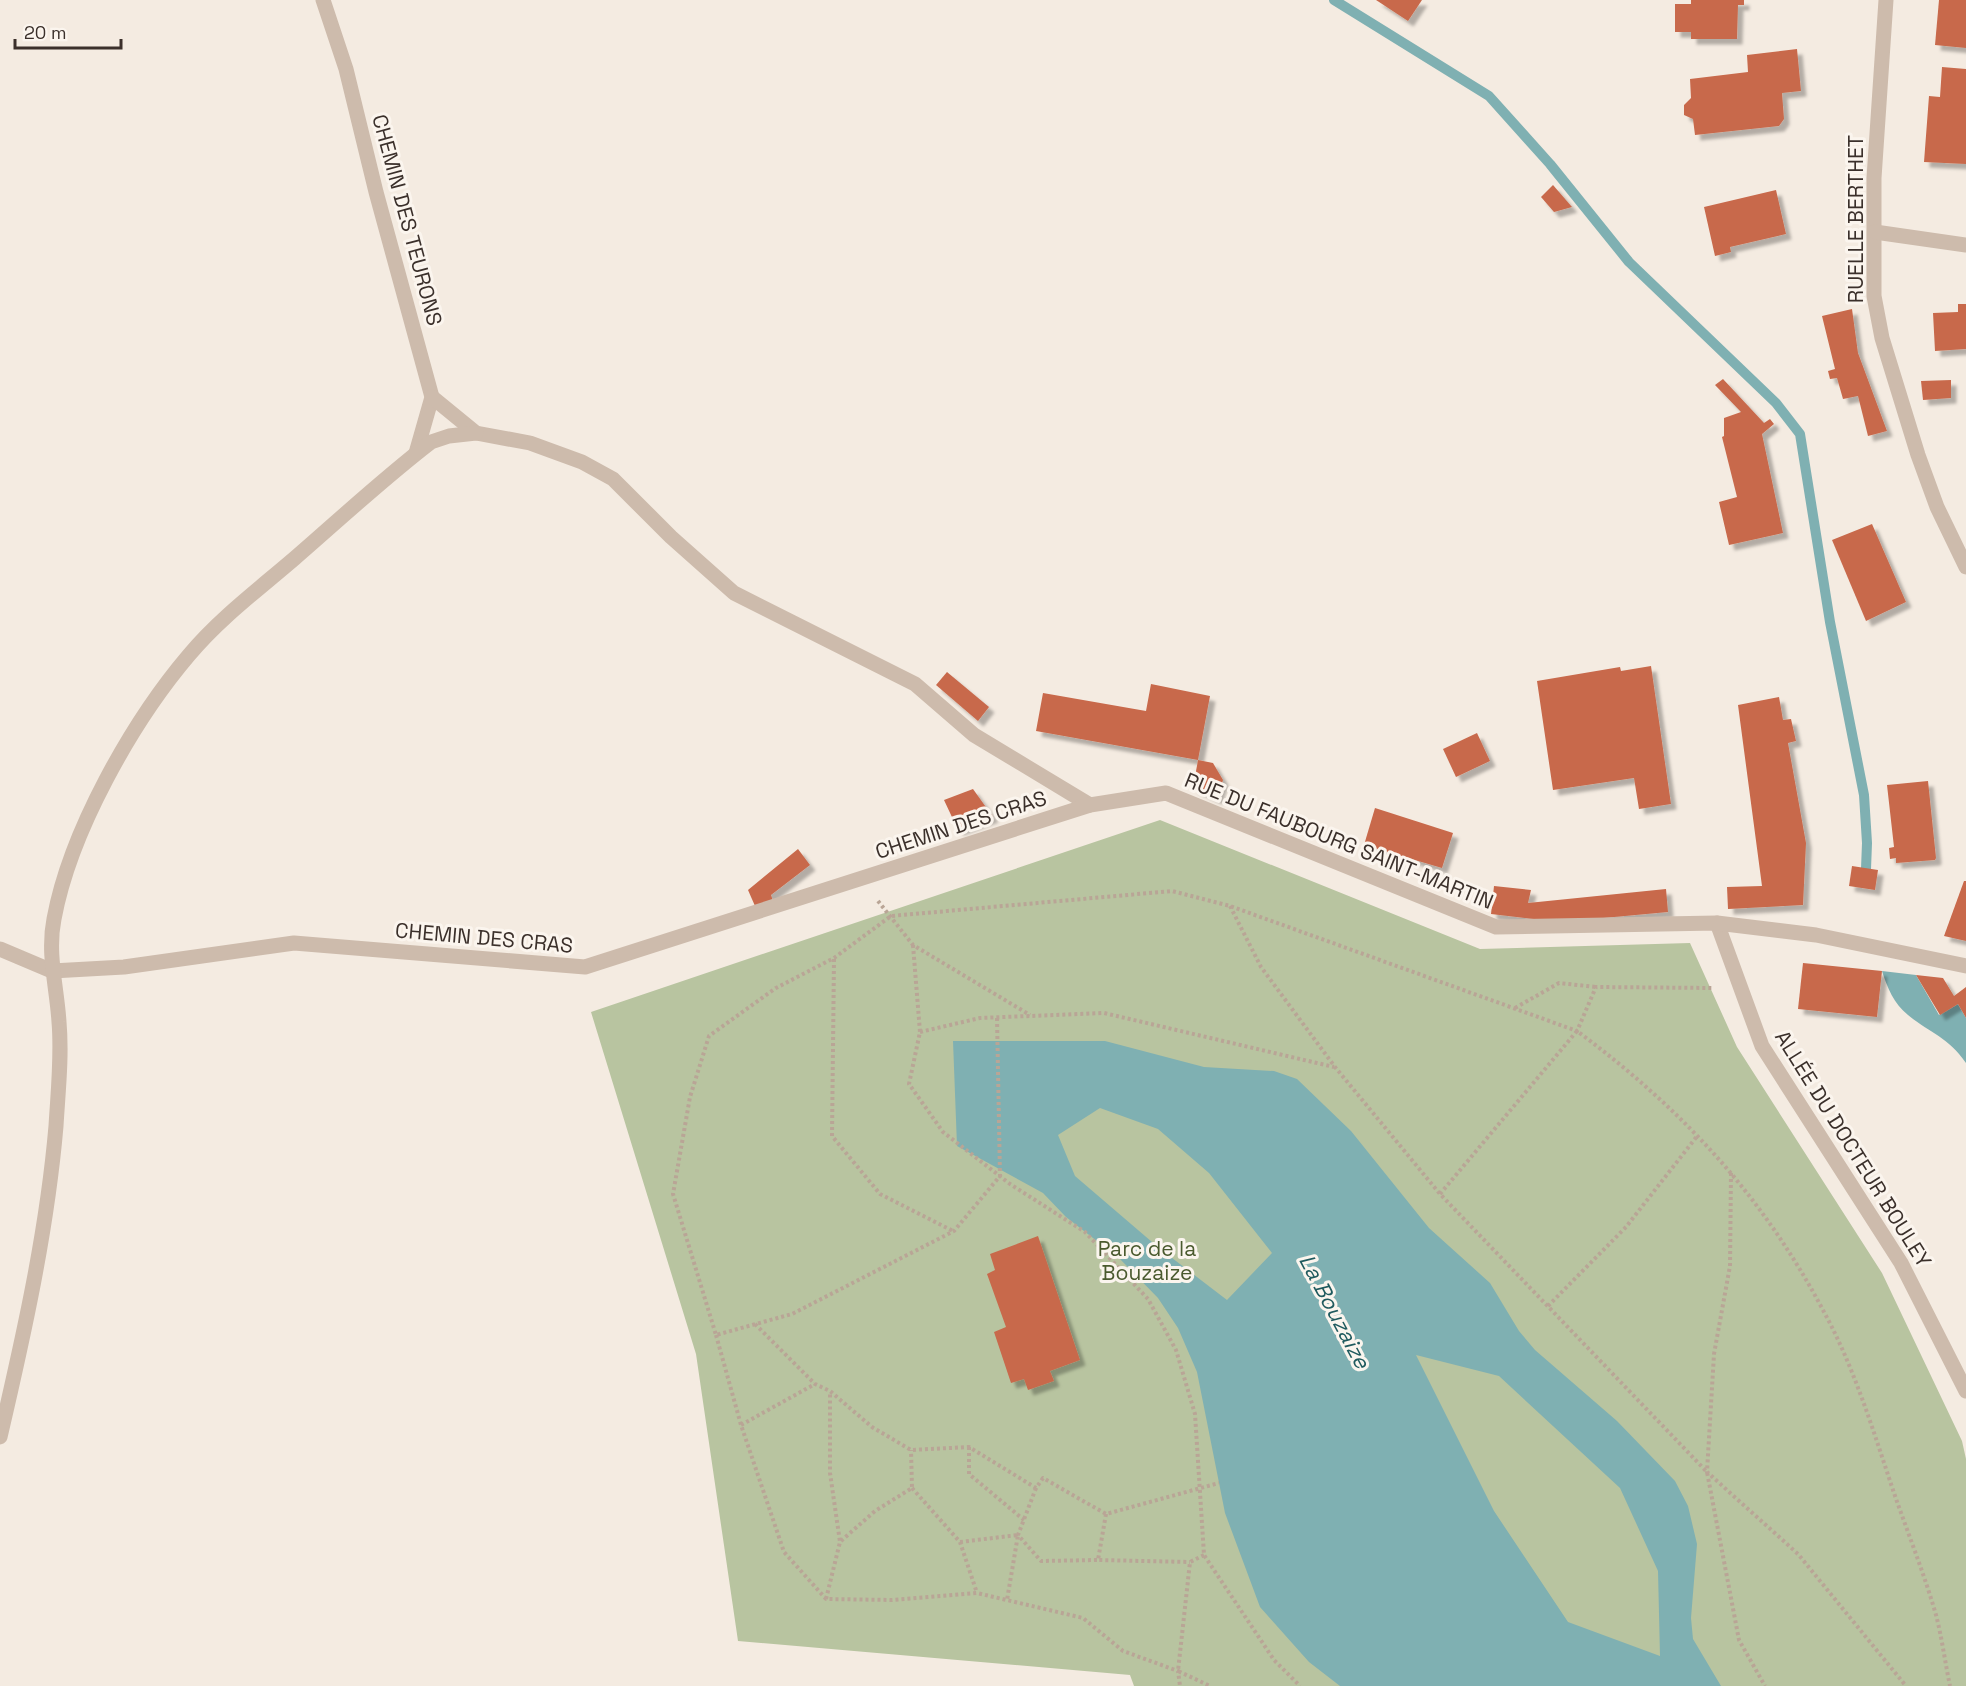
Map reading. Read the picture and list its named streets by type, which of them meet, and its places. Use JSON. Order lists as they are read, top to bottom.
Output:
{
  "streets": {
    "street": [
      "RUELLE BERTHET",
      "CHEMIN DES TEURONS",
      "CHEMIN DES CRAS",
      "RUE DU FAUBOURG SAINT-MARTIN",
      "ALLÉE DU DOCTEUR BOULEY"
    ]
  },
  "crossings": [
    ["CHEMIN DES CRAS", "RUE DU FAUBOURG SAINT-MARTIN"],
    ["RUE DU FAUBOURG SAINT-MARTIN", "ALLÉE DU DOCTEUR BOULEY"]
  ],
  "water": ["La Bouzaize"],
  "parks": ["Parc de la Bouzaize"],
  "scale_bar": "20 m"
}
